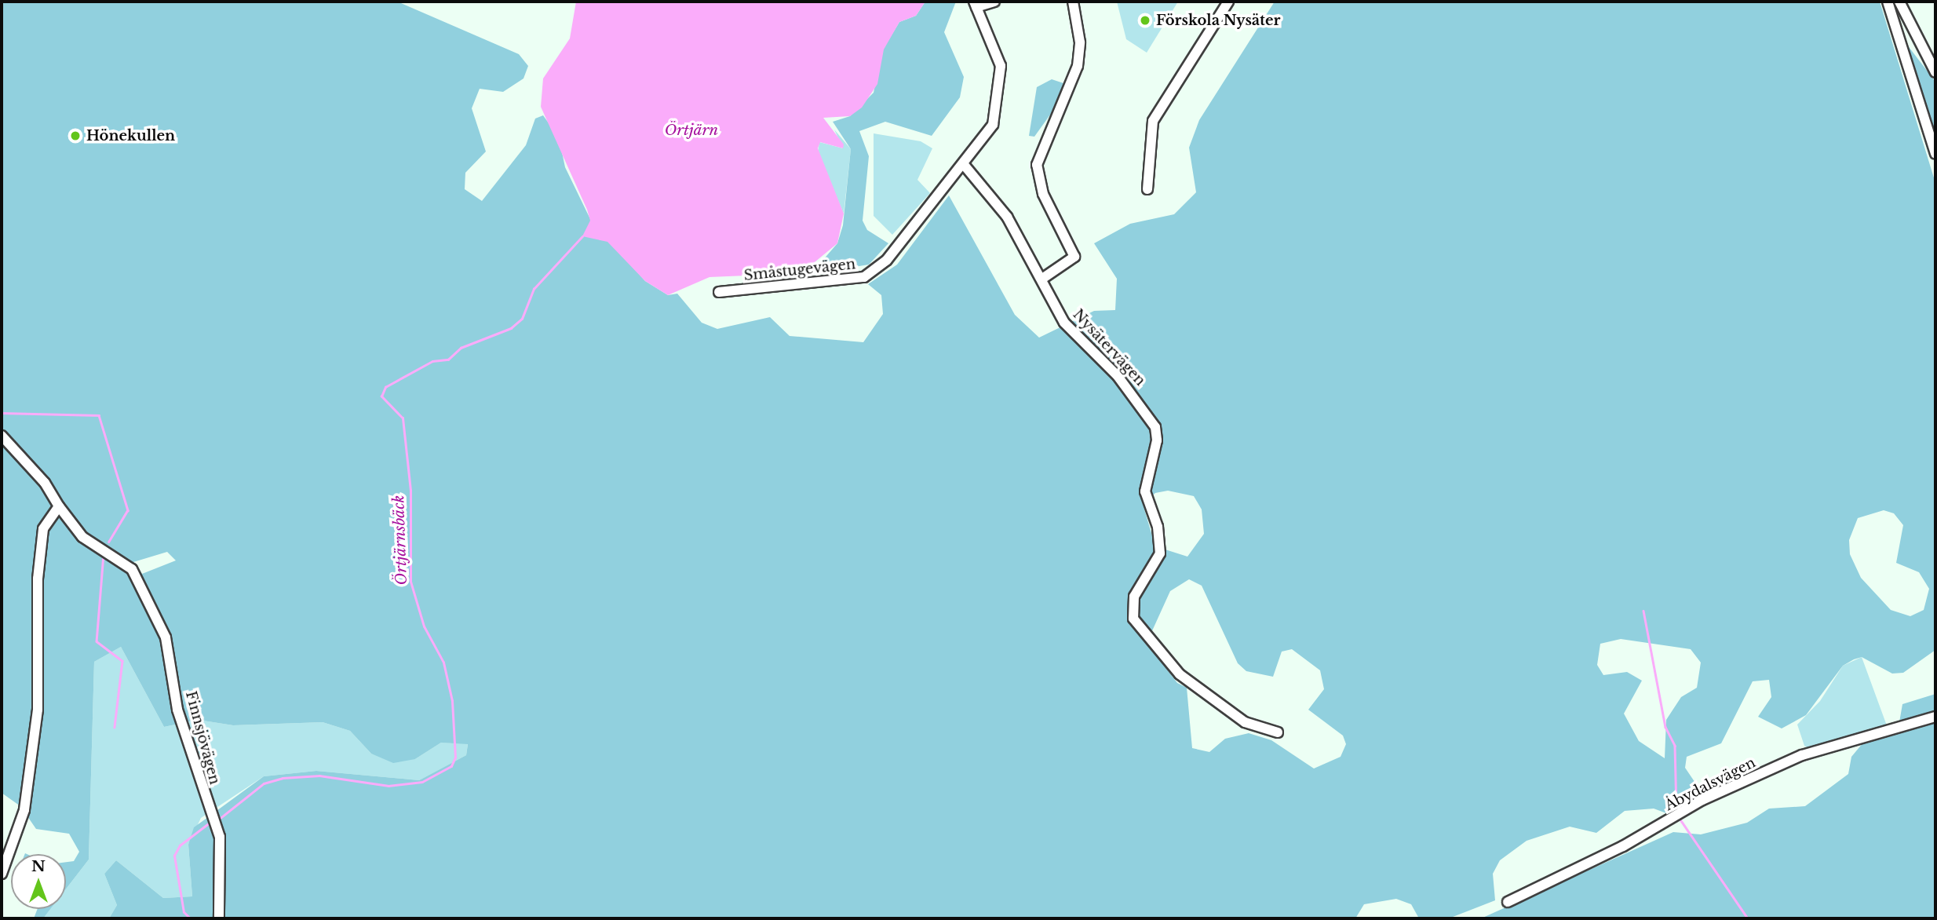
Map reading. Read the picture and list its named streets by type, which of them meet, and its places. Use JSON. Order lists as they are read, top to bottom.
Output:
{
  "streets": {
    "street": [
      "Småstugevägen",
      "Nysätervägen",
      "Finnsjövägen",
      "Åbydalsvägen"
    ]
  },
  "crossings": [
    ["Småstugevägen", "Nysätervägen"]
  ],
  "water": ["Örtjärn", "Örtjärnsbäck"],
  "places": ["Förskola Nysäter", "Hönekullen"],
  "north": "top"
}
